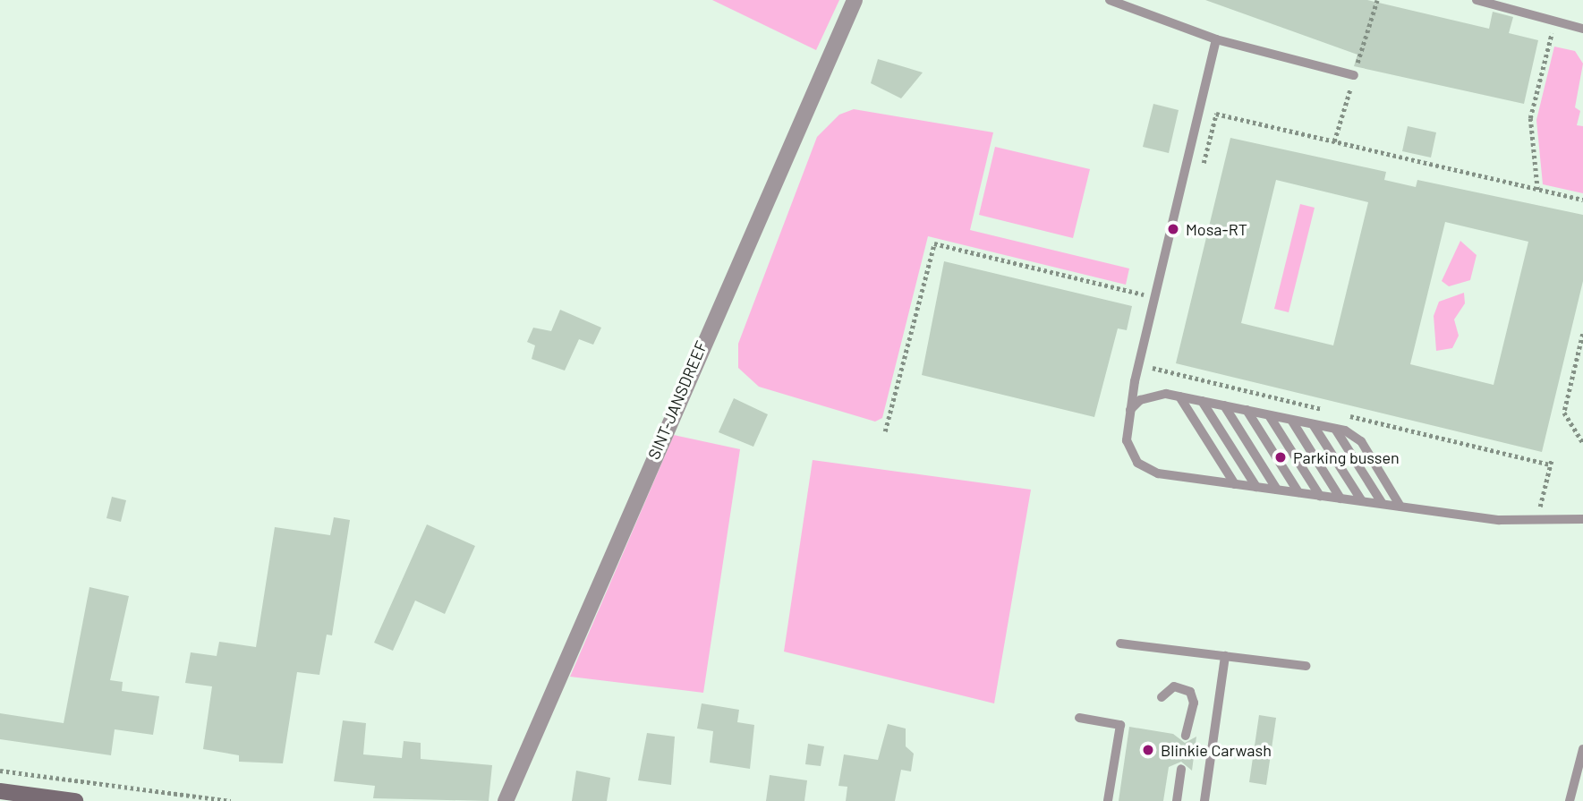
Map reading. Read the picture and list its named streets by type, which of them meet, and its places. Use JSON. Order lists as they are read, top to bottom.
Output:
{
  "streets": {
    "street": ["SINT-JANSDREEF"]
  },
  "places": ["Mosa-RT", "Parking bussen", "Blinkie Carwash"]
}
